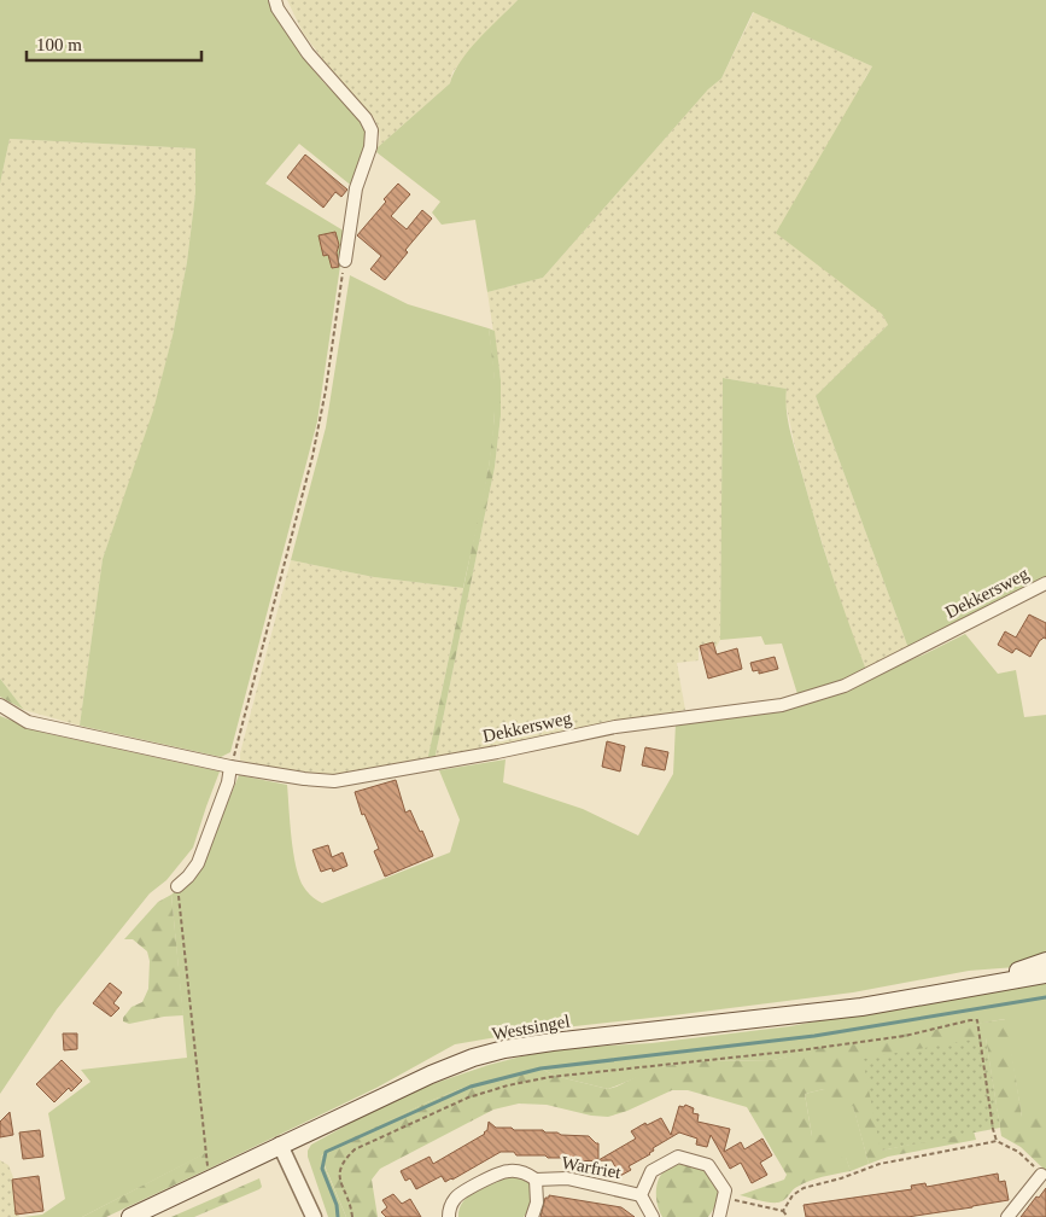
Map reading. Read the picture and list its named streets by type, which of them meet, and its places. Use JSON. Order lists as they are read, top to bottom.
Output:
{
  "streets": {
    "main road": ["Westsingel"],
    "street": ["Dekkersweg", "Warfriet"]
  },
  "scale_bar": "100 m"
}
